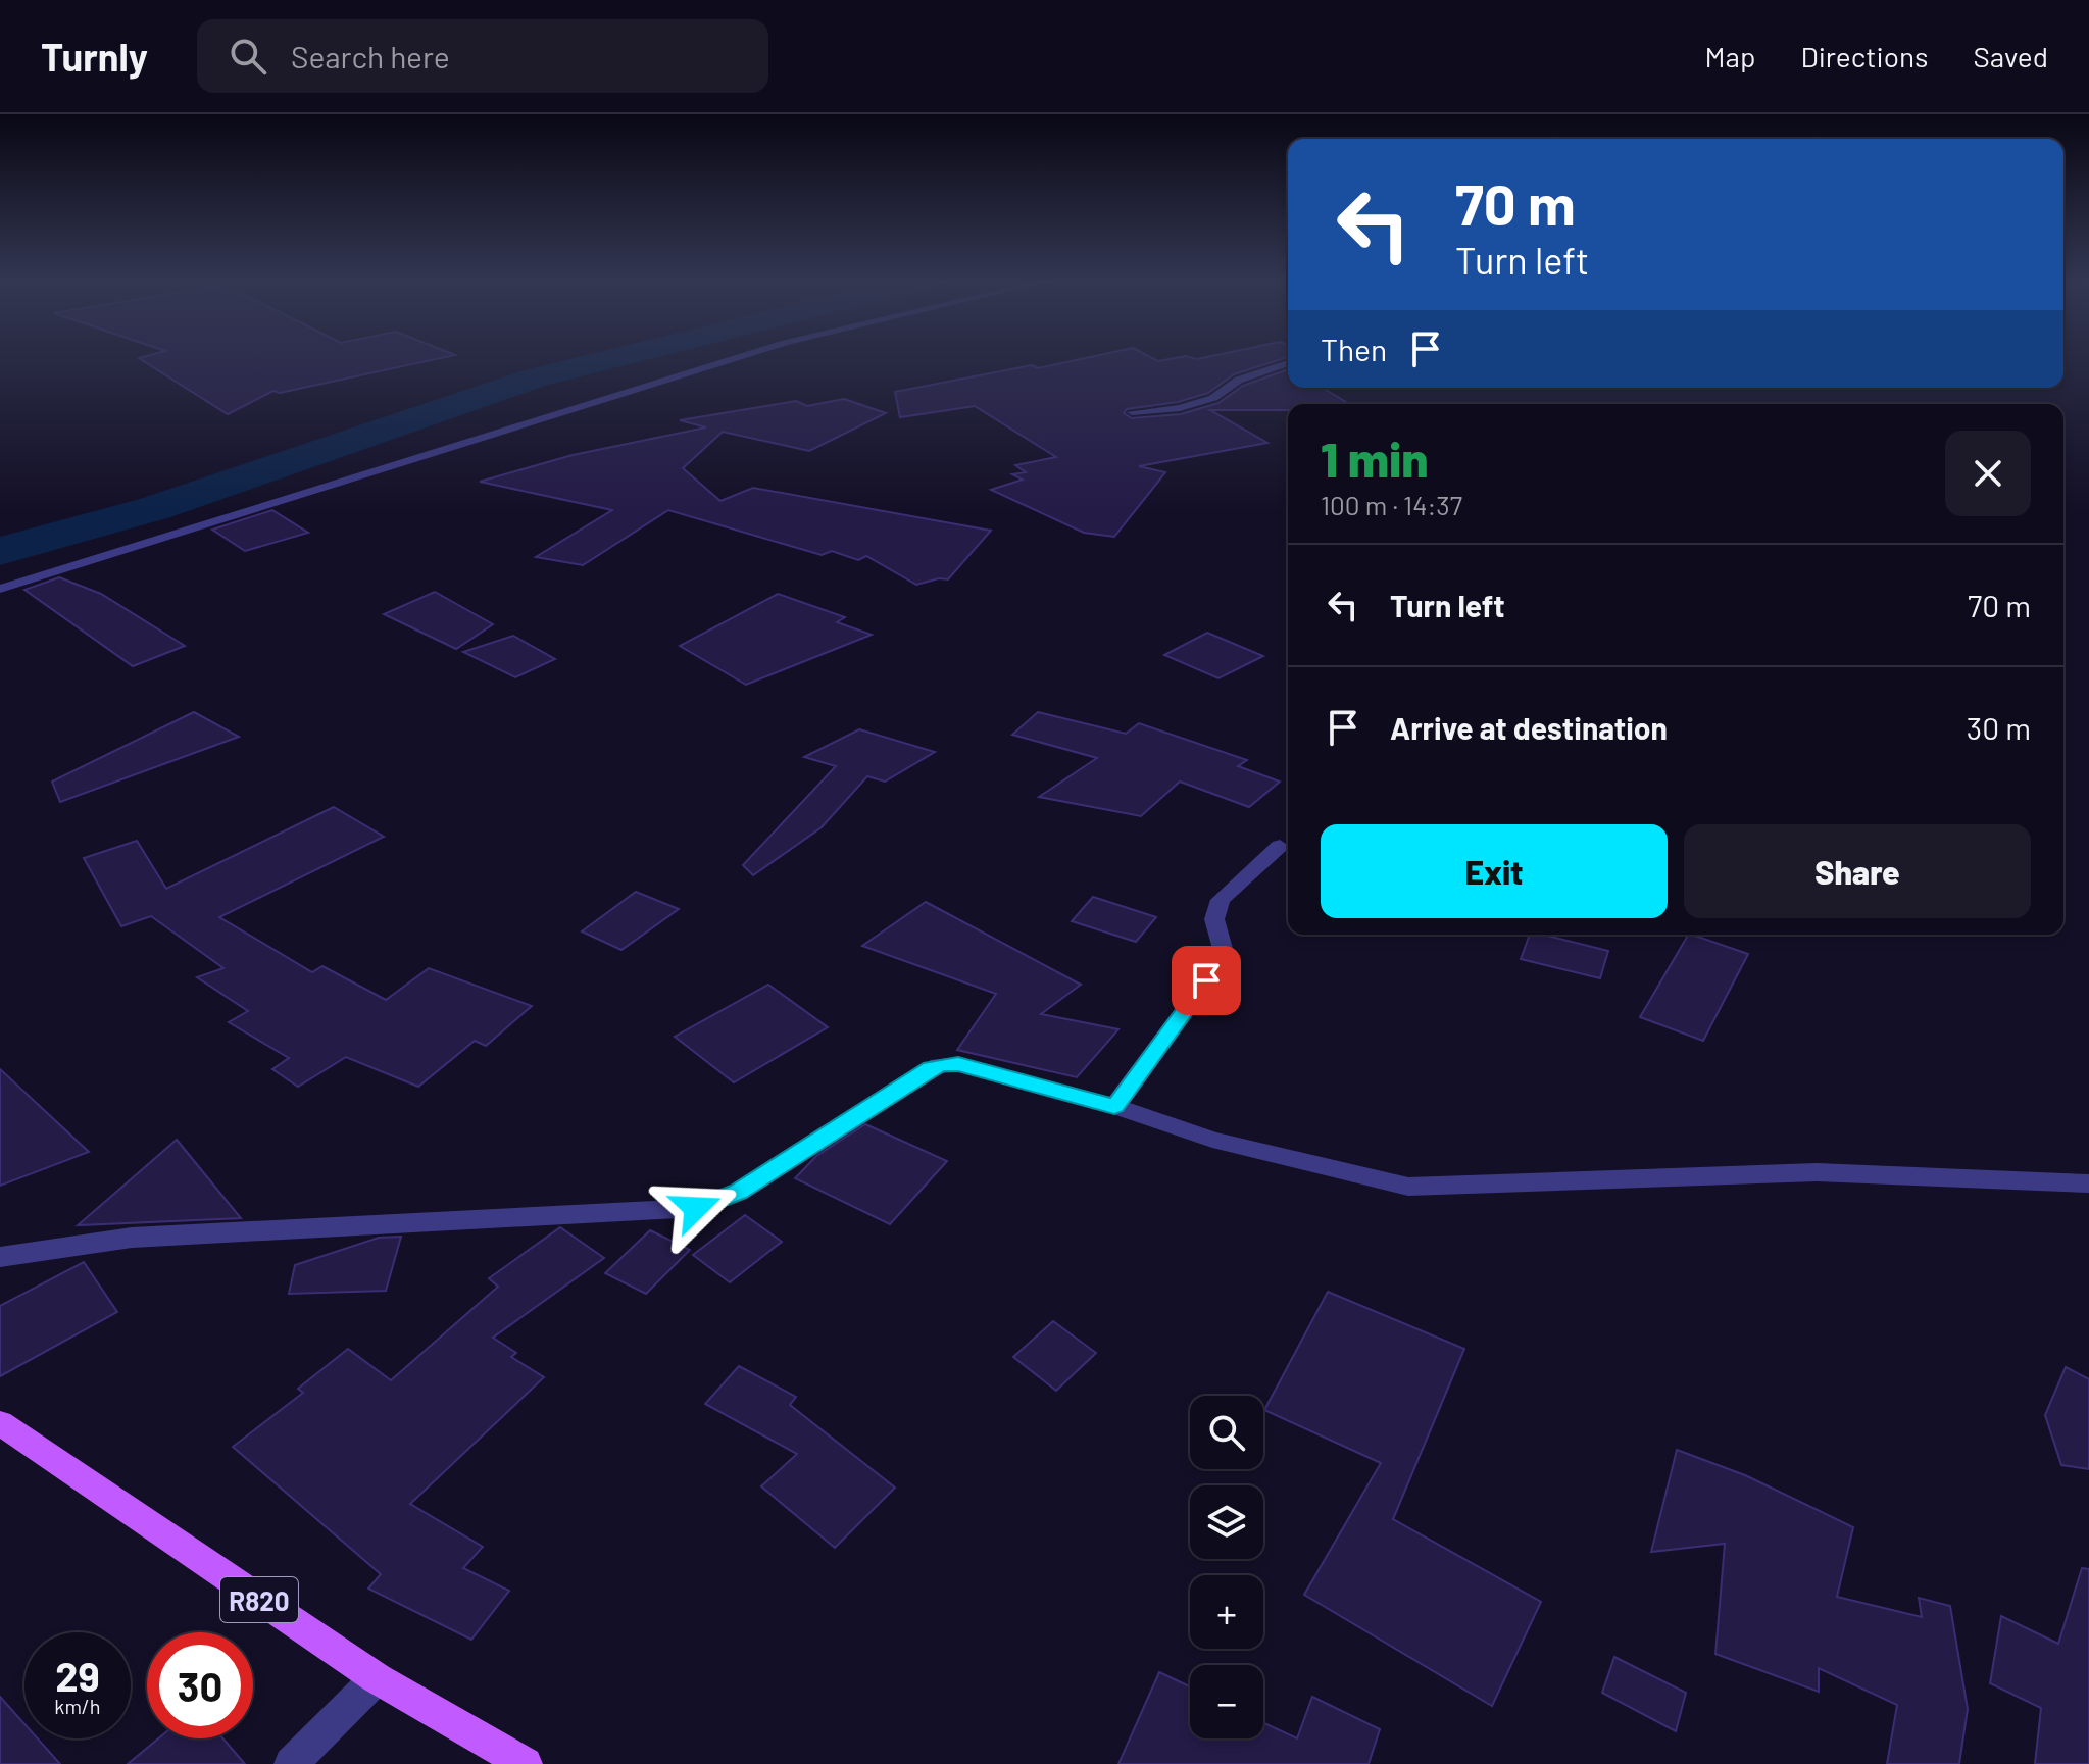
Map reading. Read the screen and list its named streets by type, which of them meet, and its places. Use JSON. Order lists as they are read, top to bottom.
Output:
{
  "streets": {
    "main road": ["R820"]
  },
  "page": {
    "header": "Turnly",
    "search": "Search here",
    "nav": ["Map", "Directions", "Saved"],
    "turn": ["70 m", "Turn left"],
    "then": "Then",
    "heading": ["1 min", "100 m · 14:37"],
    "list": [
      {
        "name": "Turn left",
        "value": "70 m"
      },
      {
        "name": "Arrive at destination",
        "value": "30 m"
      }
    ],
    "buttons": ["Exit", "Share"],
    "map_buttons": ["+", "−"],
    "speed": "29 km/h",
    "limit": "30"
  }
}
